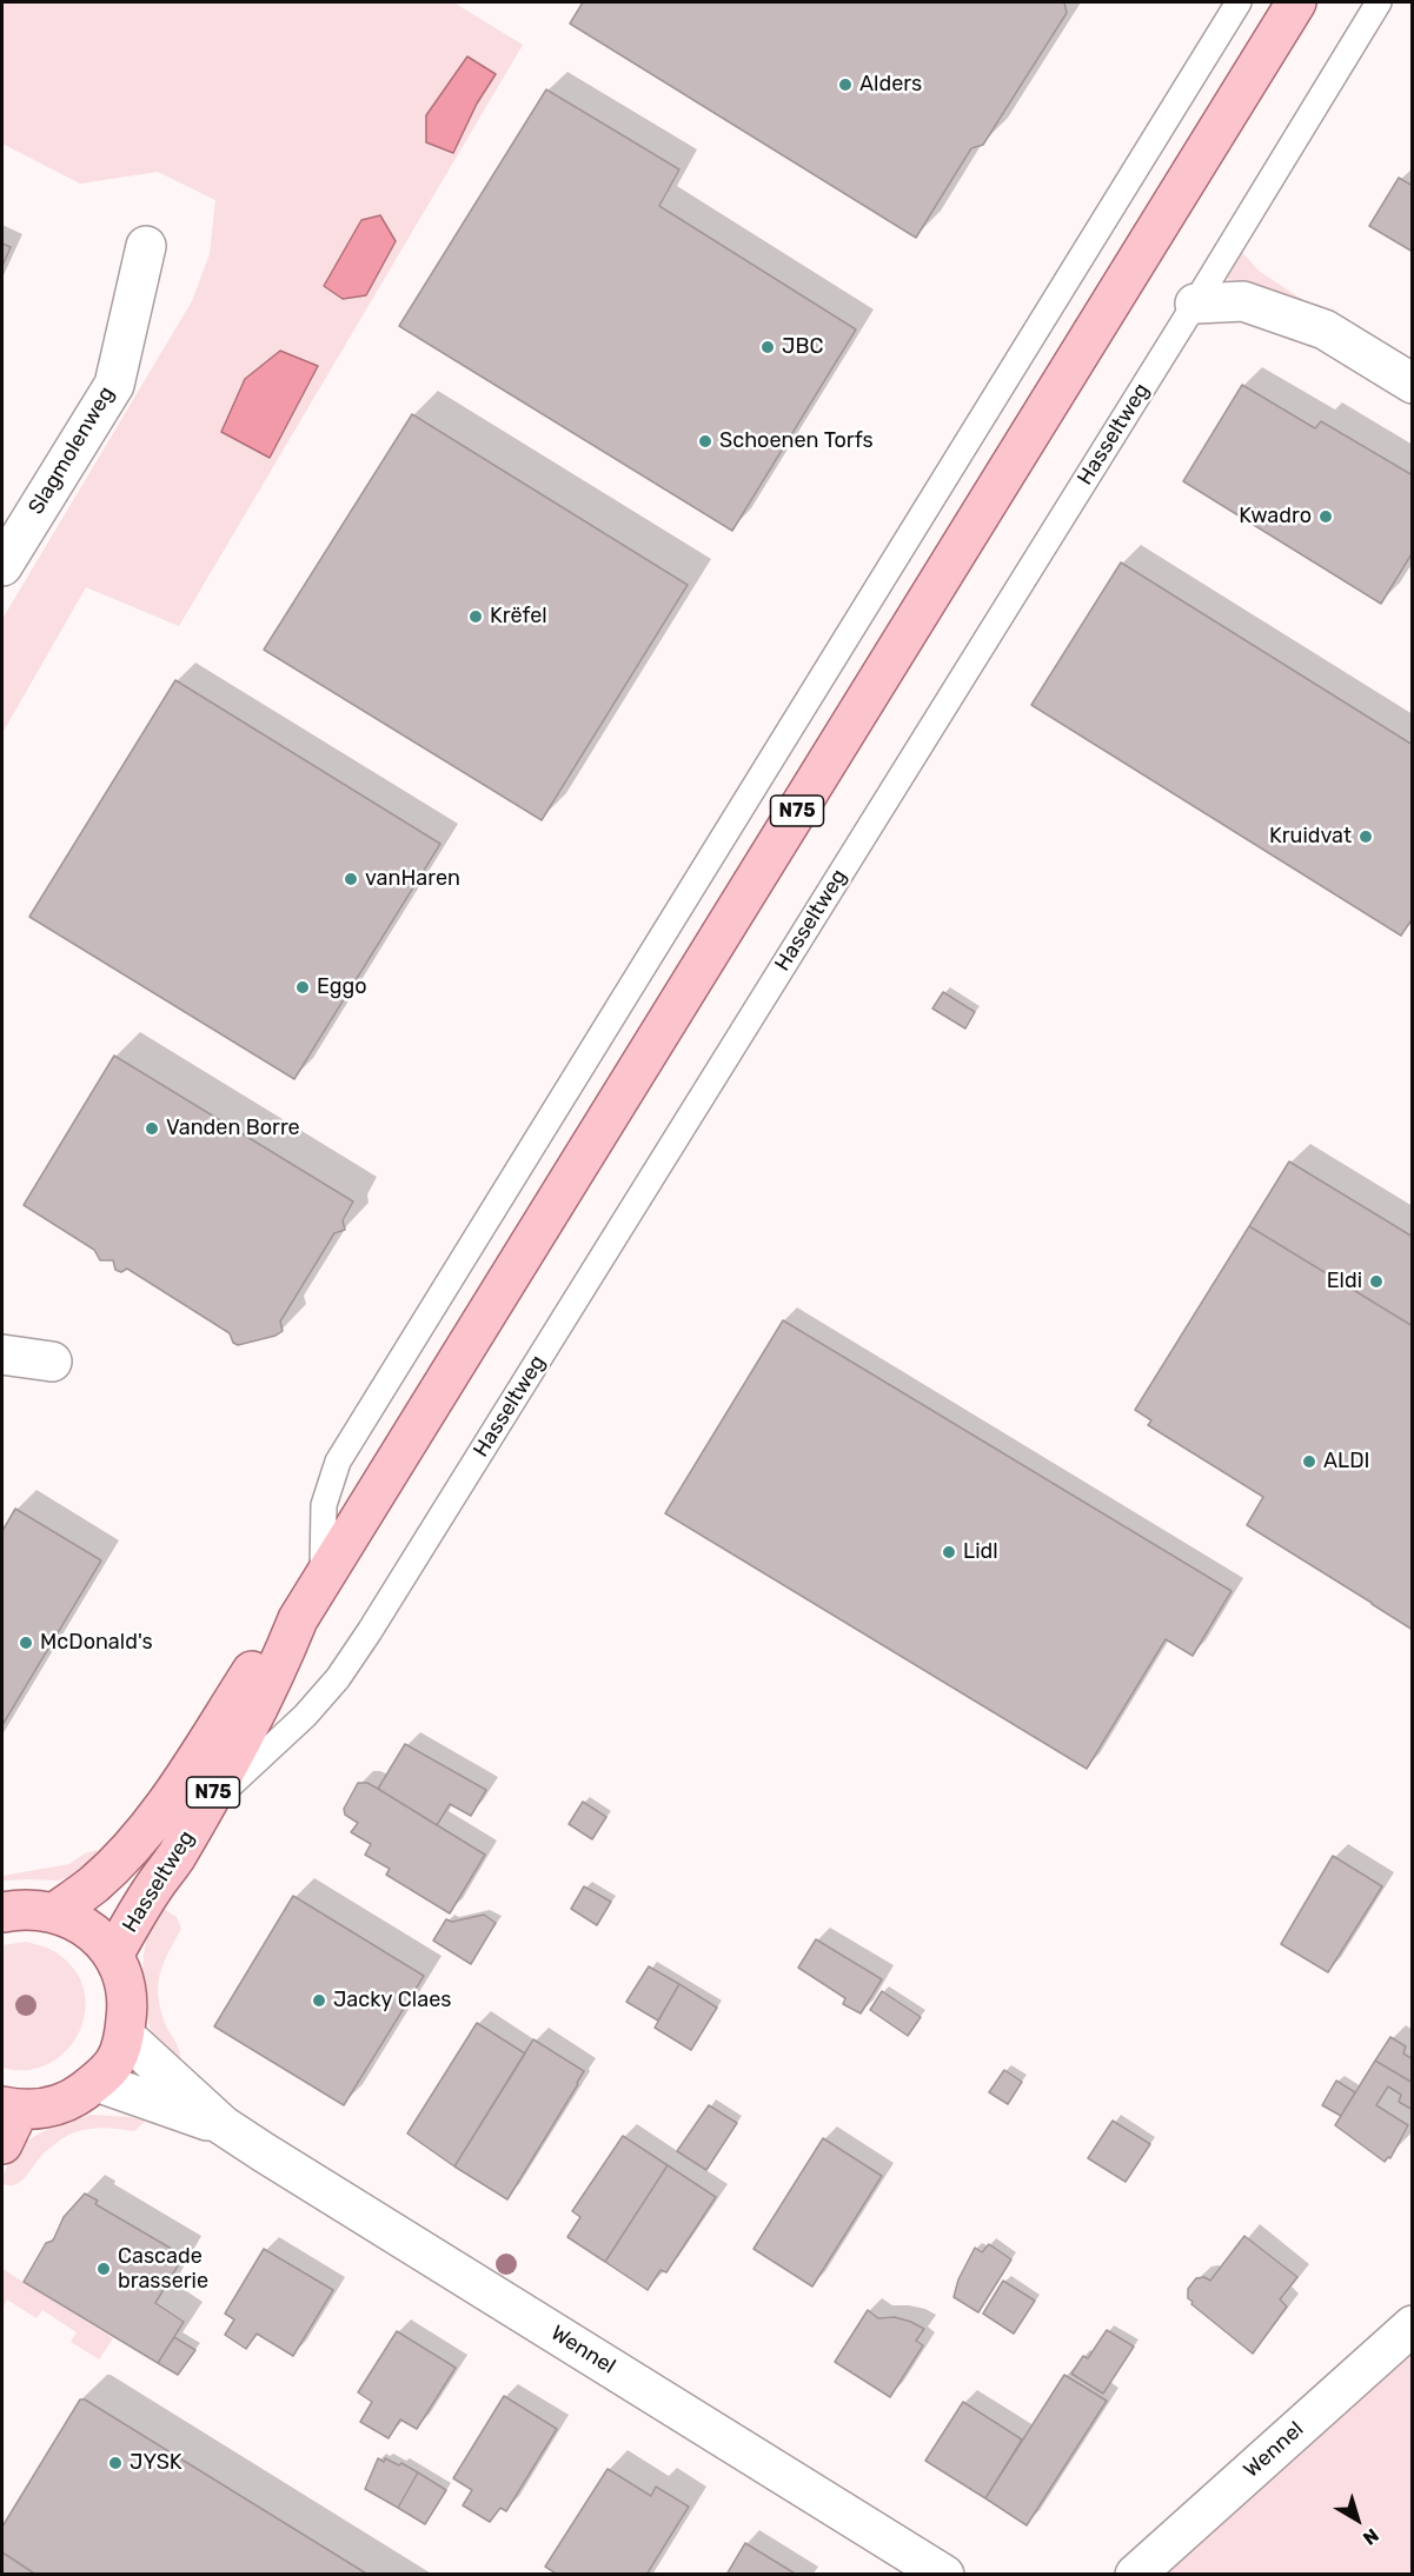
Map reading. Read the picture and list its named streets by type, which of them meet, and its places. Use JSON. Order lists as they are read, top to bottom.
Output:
{
  "streets": {
    "main road": ["Hasseltweg", "N75"],
    "street": ["Slagmolenweg", "Wennel"]
  },
  "crossings": [
    ["Hasseltweg", "Wennel"]
  ],
  "places": [
    "Alders",
    "JBC",
    "Schoenen Torfs",
    "Kwadro",
    "Krëfel",
    "Kruidvat",
    "vanHaren",
    "Eggo",
    "Vanden Borre",
    "Eldi",
    "ALDI",
    "Lidl",
    "McDonald's",
    "Jacky Claes",
    "Cascade brasserie",
    "JYSK"
  ],
  "north": "bottom right"
}
